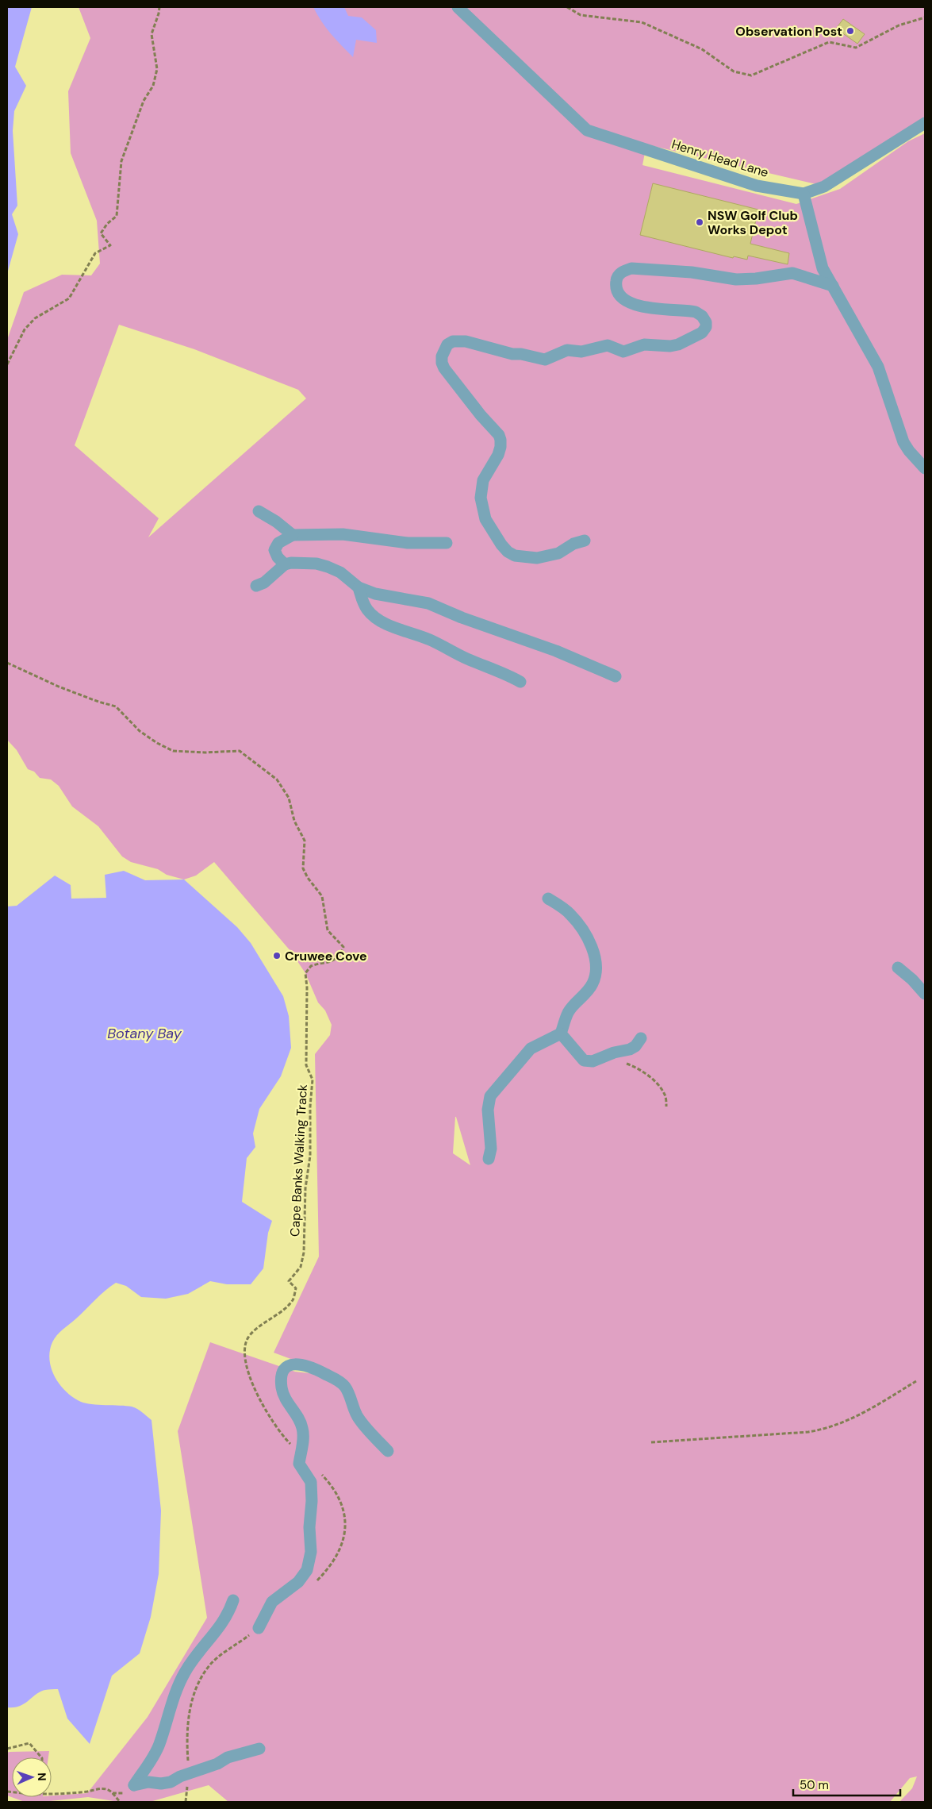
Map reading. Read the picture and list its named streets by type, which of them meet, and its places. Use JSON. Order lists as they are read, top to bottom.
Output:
{
  "streets": {
    "lane": ["Henry Head Lane"],
    "path": ["Cape Banks Walking Track"]
  },
  "water": ["Botany Bay"],
  "places": ["Observation Post", "NSW Golf Club Works Depot", "Cruwee Cove"],
  "scale_bar": "50 m",
  "north": "right"
}
